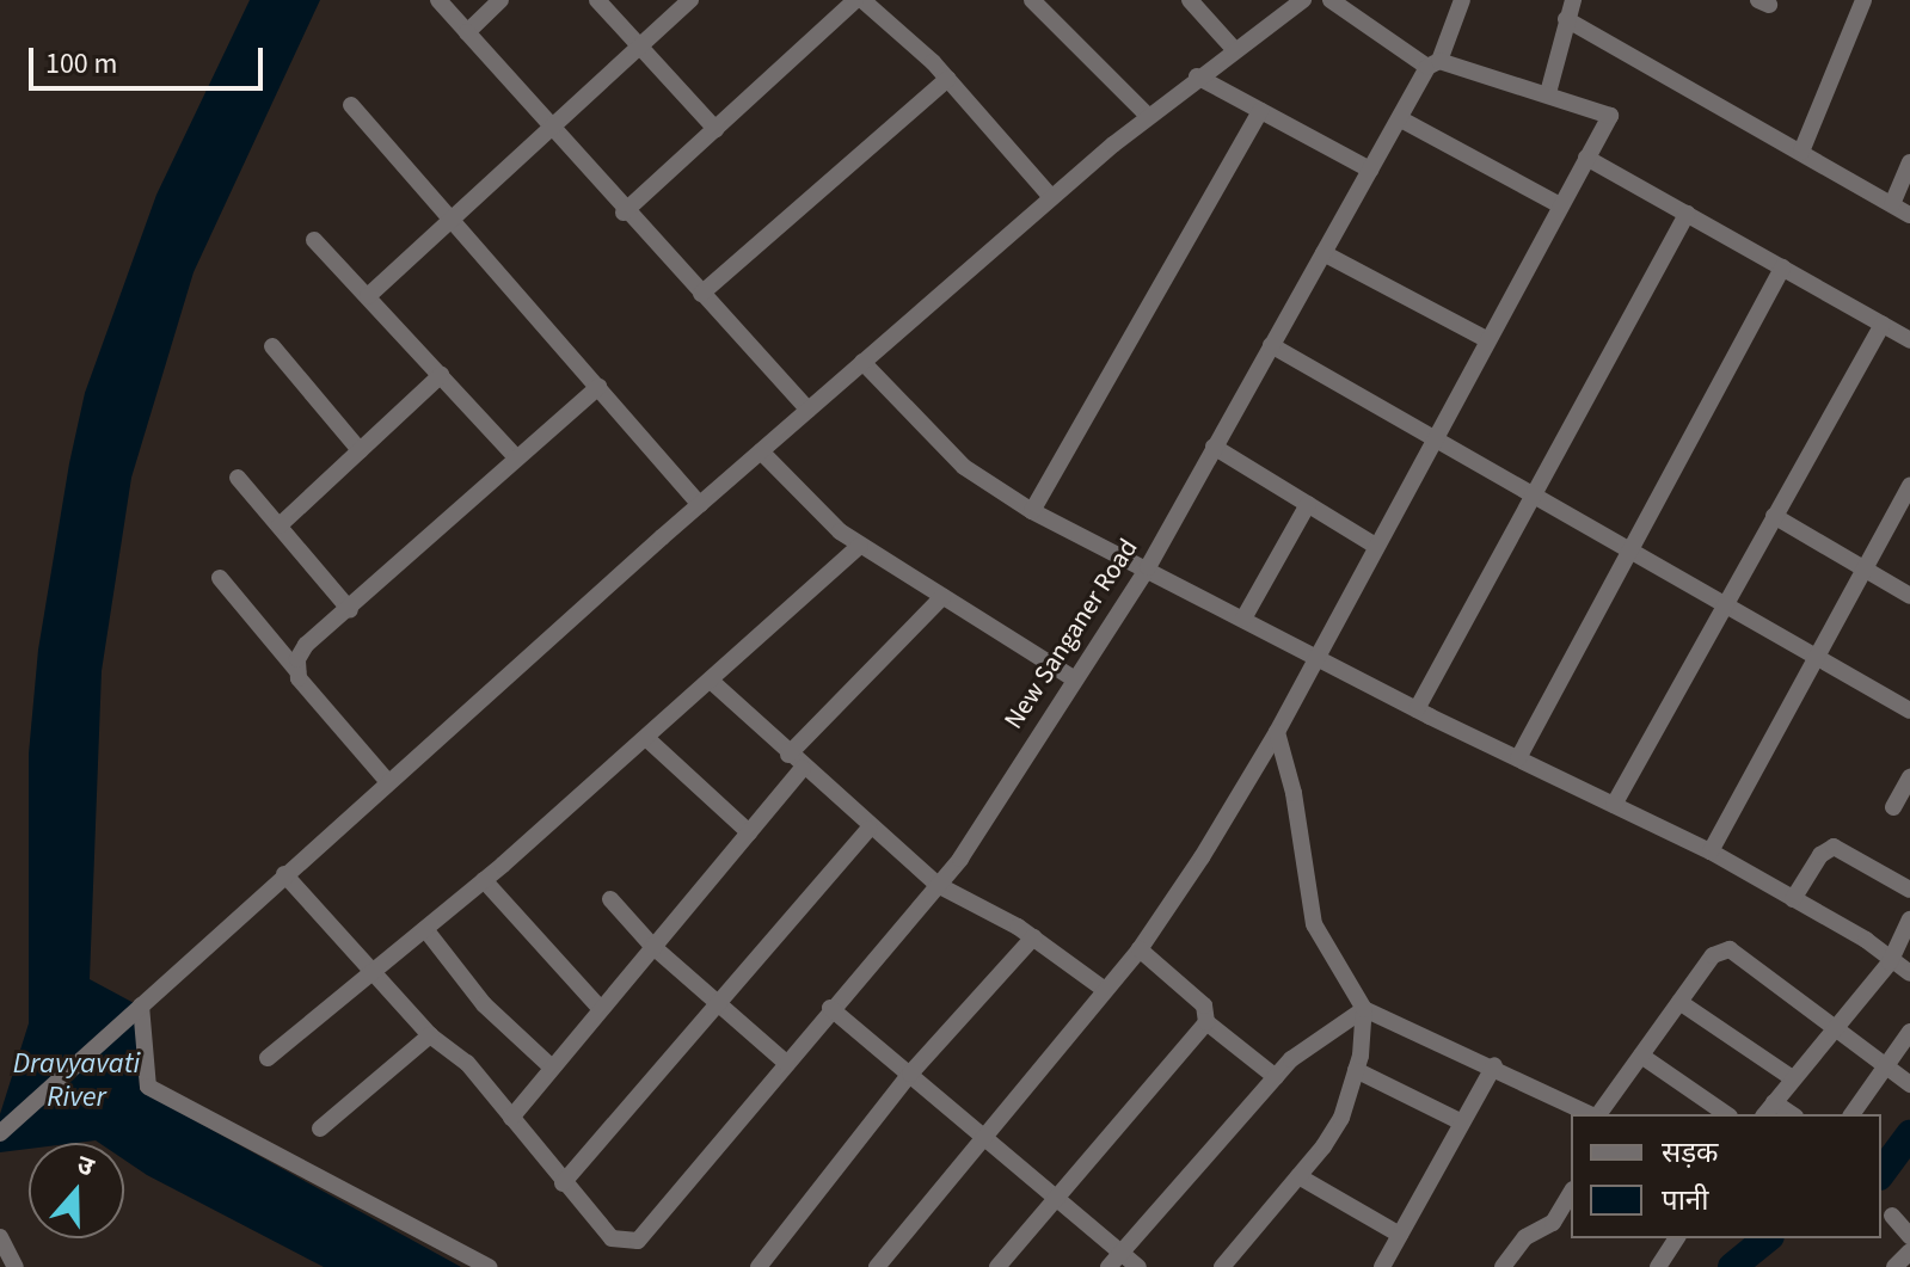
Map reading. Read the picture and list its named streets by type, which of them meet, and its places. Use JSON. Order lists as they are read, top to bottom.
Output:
{
  "streets": {
    "street": ["New Sanganer Road"]
  },
  "water": ["Dravyavati River"],
  "legend": ["सड़क", "पानी"],
  "scale_bar": "100 m",
  "north": "top"
}
